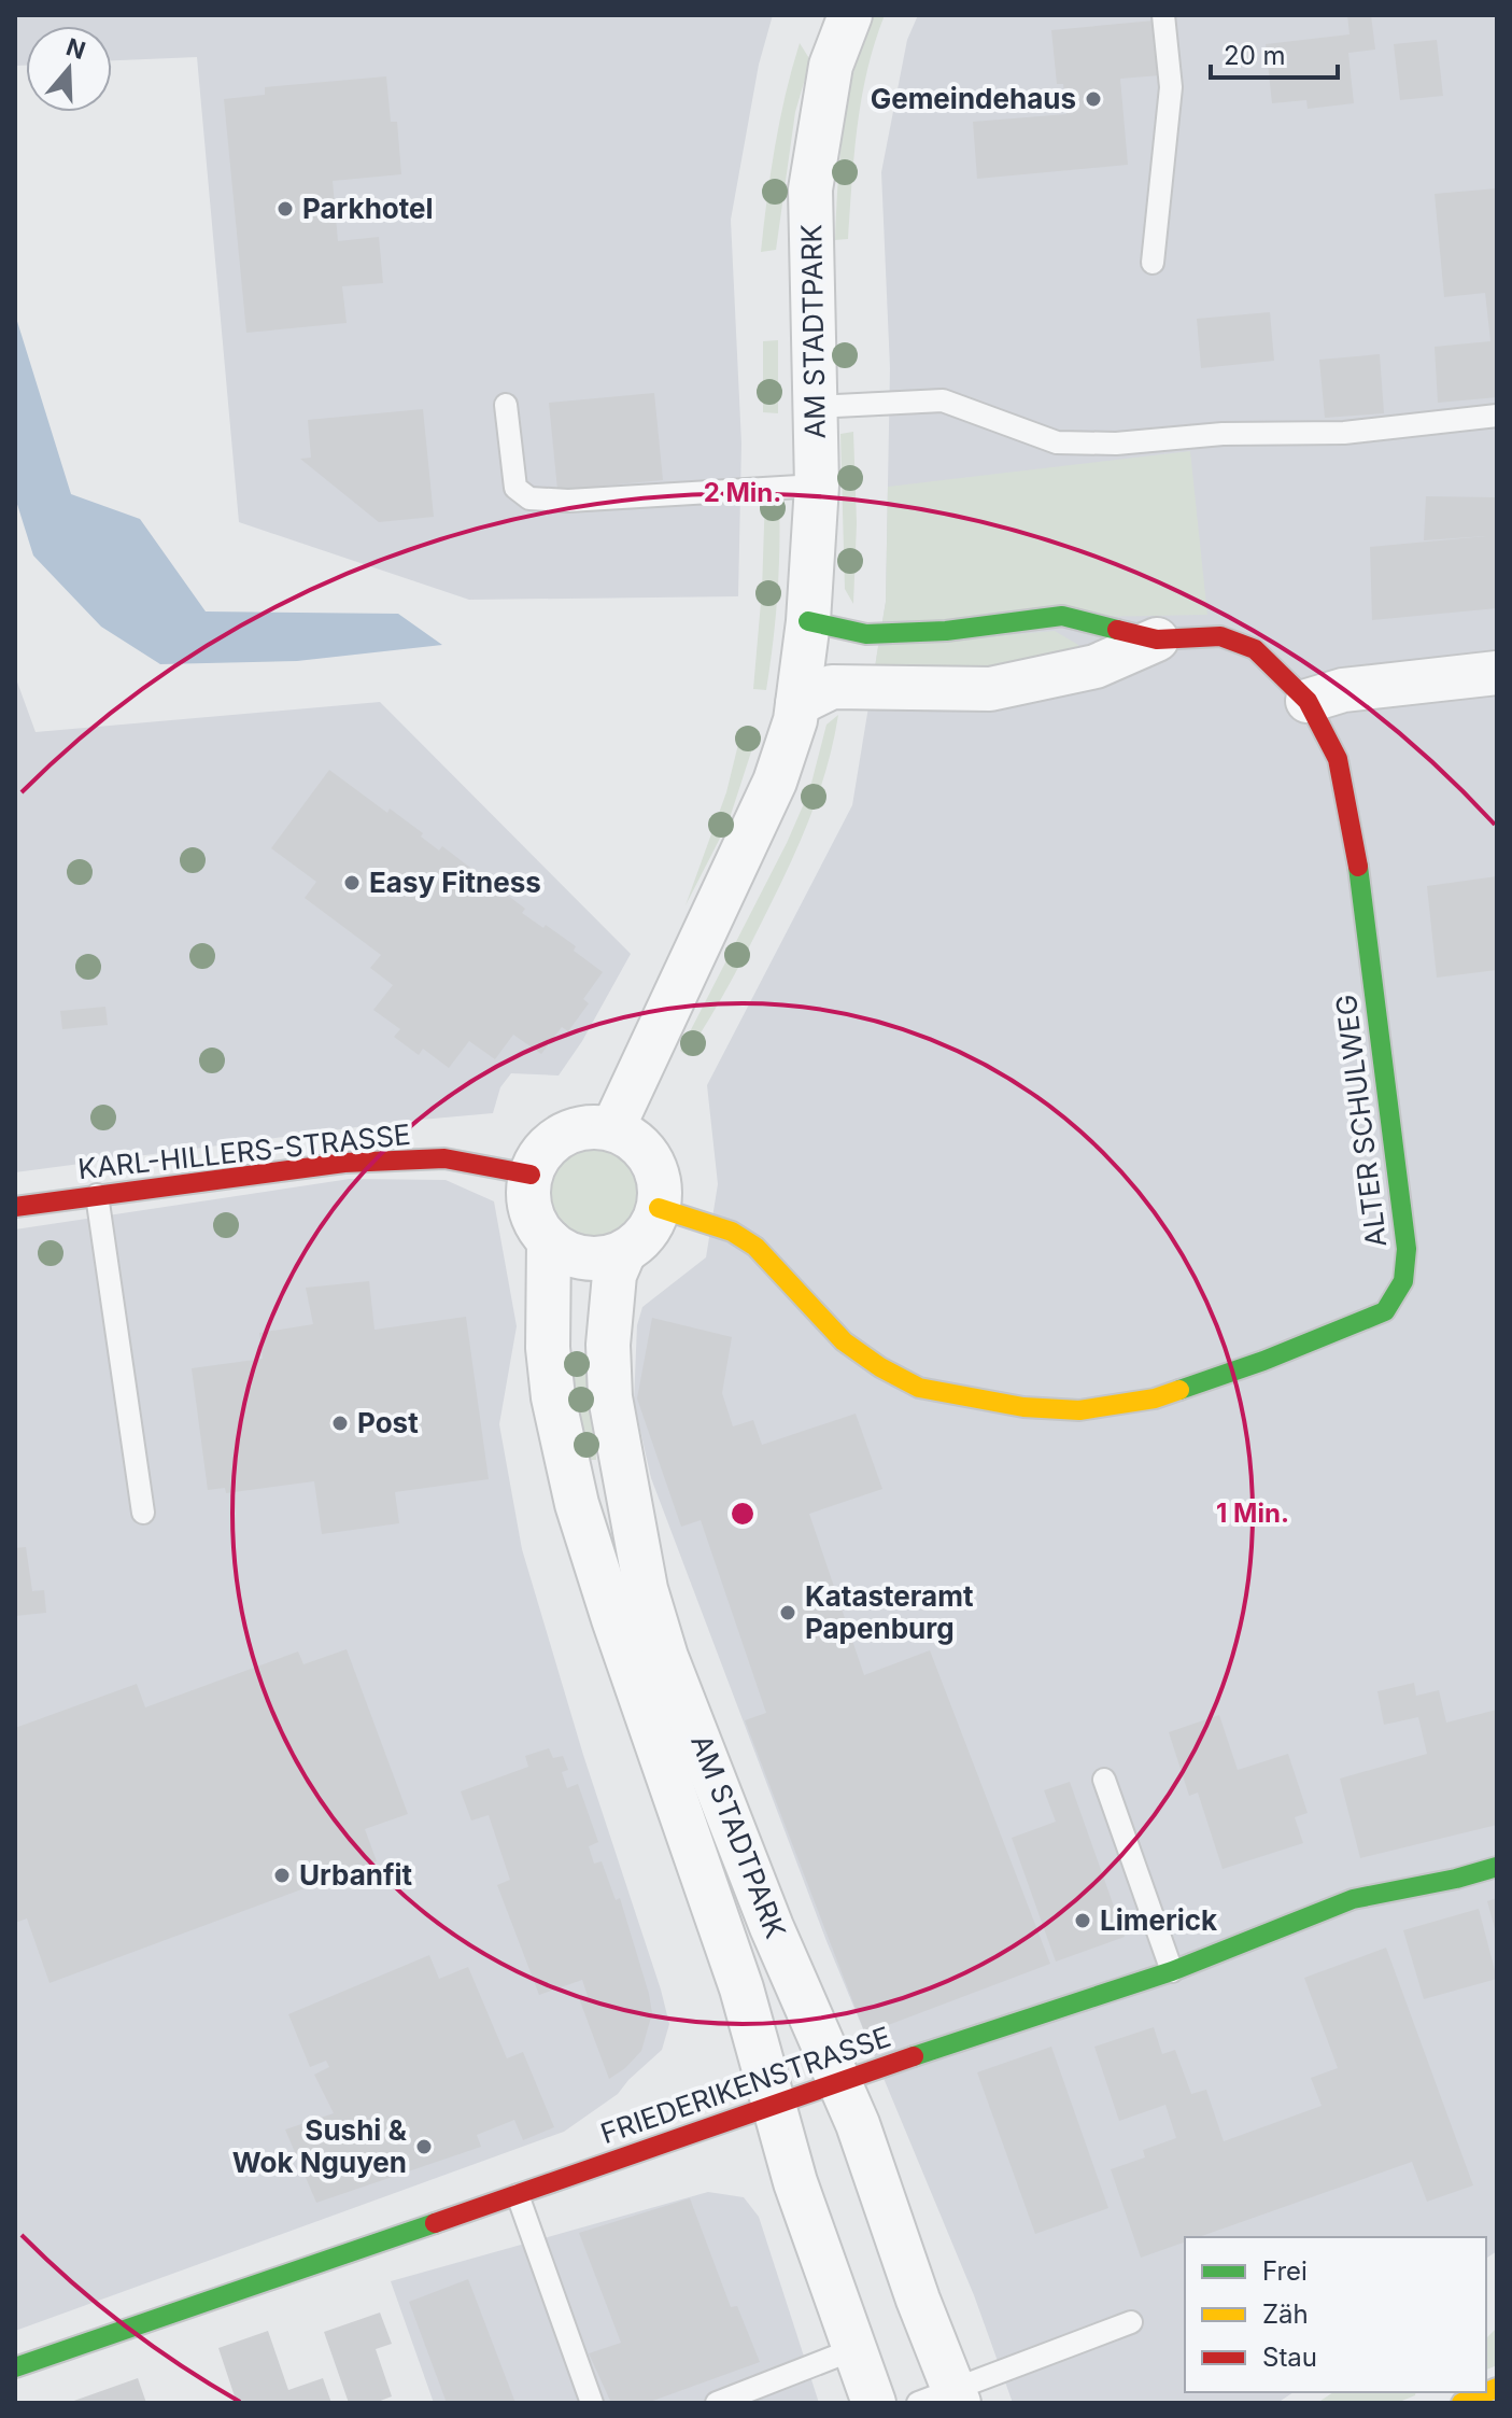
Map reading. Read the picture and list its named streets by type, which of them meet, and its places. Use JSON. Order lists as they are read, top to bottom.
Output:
{
  "streets": {
    "street": [
      "AM STADTPARK",
      "ALTER SCHULWEG",
      "KARL-HILLERS-STRASSE",
      "FRIEDERIKENSTRASSE"
    ]
  },
  "crossings": [
    ["AM STADTPARK", "ALTER SCHULWEG"],
    ["AM STADTPARK", "KARL-HILLERS-STRASSE"],
    ["AM STADTPARK", "FRIEDERIKENSTRASSE"],
    ["ALTER SCHULWEG", "KARL-HILLERS-STRASSE"]
  ],
  "places": [
    "Gemeindehaus",
    "Parkhotel",
    "Easy Fitness",
    "Post",
    "Katasteramt Papenburg",
    "Urbanfit",
    "Limerick",
    "Sushi & Wok Nguyen"
  ],
  "legend": ["Frei", "Zäh", "Stau"],
  "scale_bar": "20 m",
  "north": "top",
  "rings": ["2 Min.", "1 Min."]
}
